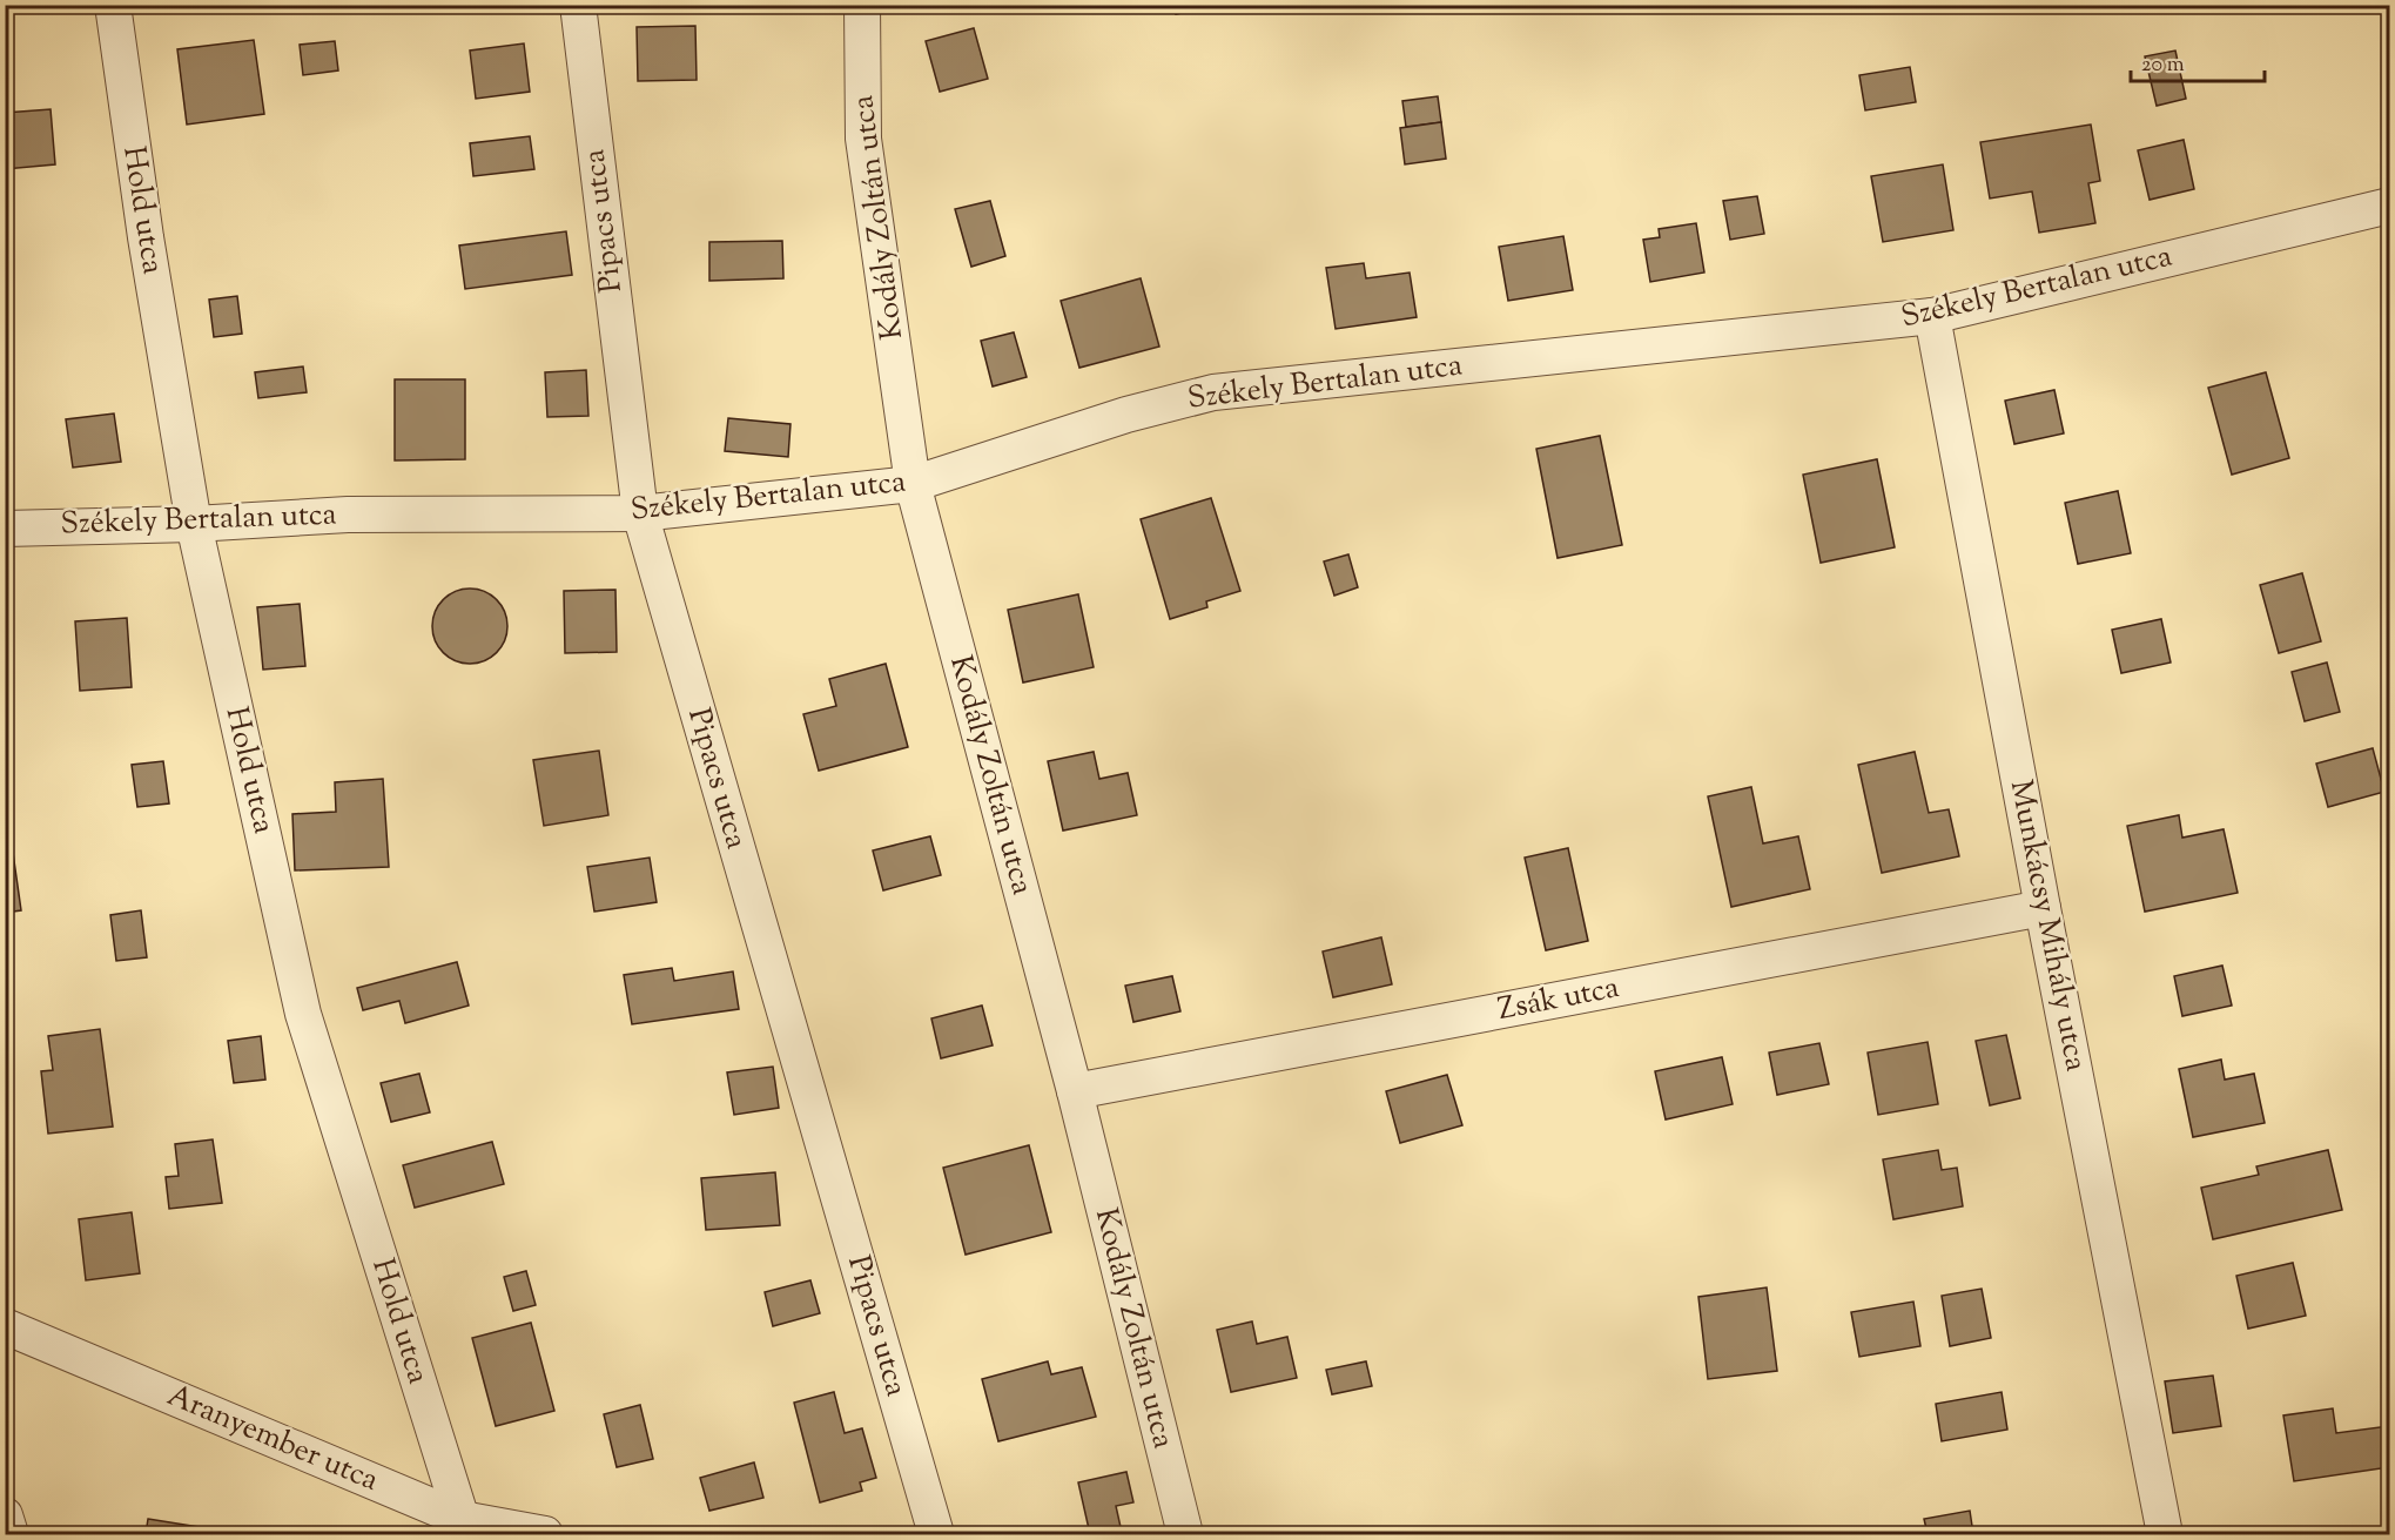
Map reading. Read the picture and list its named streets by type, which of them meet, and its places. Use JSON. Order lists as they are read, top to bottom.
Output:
{
  "streets": {
    "street": [
      "Hold utca",
      "Kodály Zoltán utca",
      "Pipacs utca",
      "Székely Bertalan utca",
      "Munkácsy Mihály utca",
      "Zsák utca",
      "Aranyember utca"
    ]
  },
  "crossings": [
    ["Hold utca", "Székely Bertalan utca"],
    ["Hold utca", "Aranyember utca"],
    ["Kodály Zoltán utca", "Székely Bertalan utca"],
    ["Kodály Zoltán utca", "Zsák utca"],
    ["Pipacs utca", "Székely Bertalan utca"],
    ["Székely Bertalan utca", "Munkácsy Mihály utca"],
    ["Munkácsy Mihály utca", "Zsák utca"]
  ],
  "scale_bar": "20 m"
}
